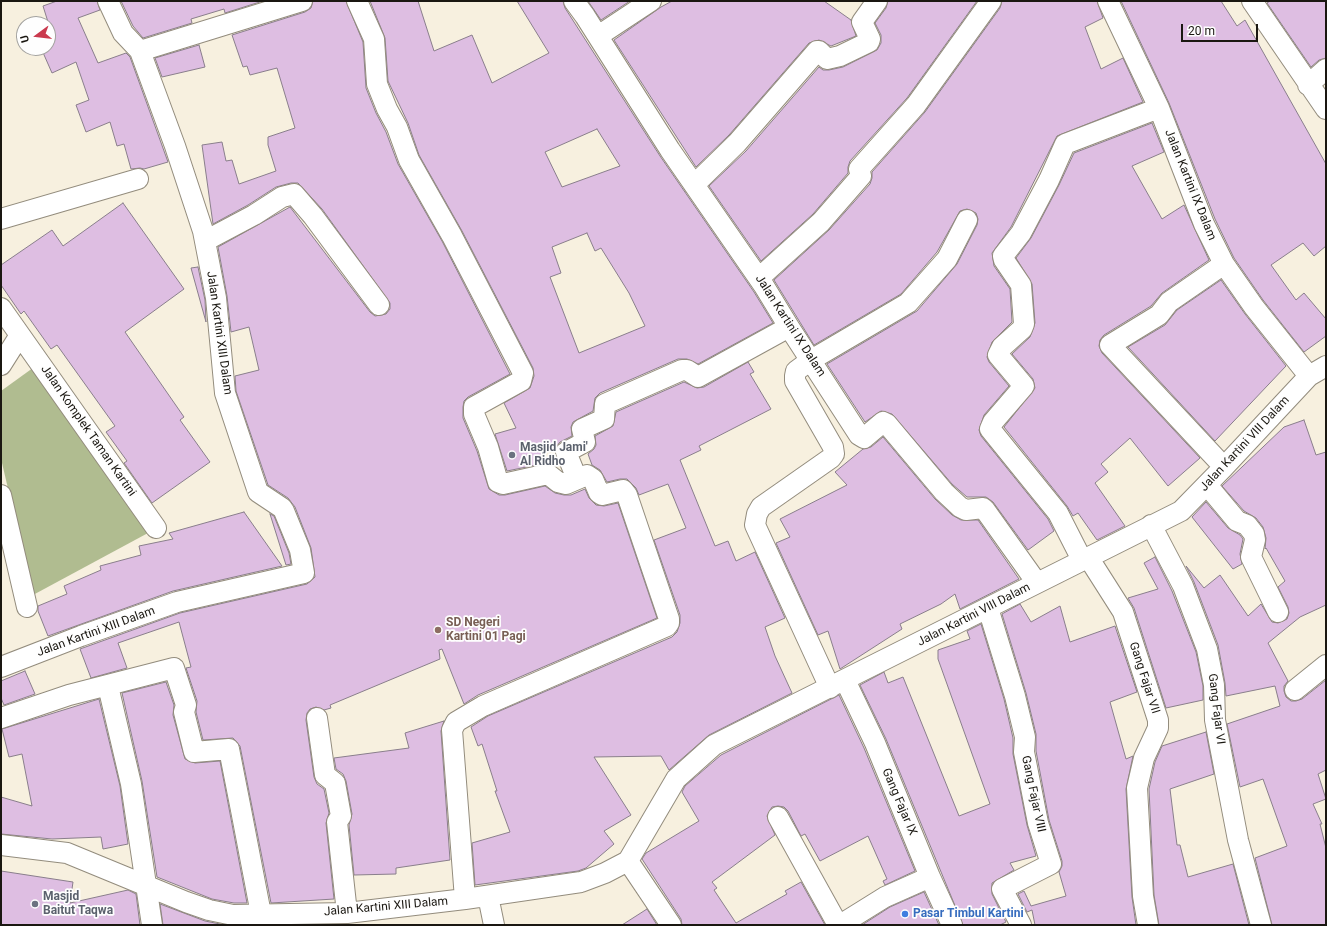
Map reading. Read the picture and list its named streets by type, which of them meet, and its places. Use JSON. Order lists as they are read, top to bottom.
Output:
{
  "streets": {
    "street": [
      "Jalan Kartini IX Dalam",
      "Jalan Kartini XIII Dalam",
      "Jalan Komplek Taman Kartini",
      "Jalan Kartini VIII Dalam",
      "Gang Fajar VII",
      "Gang Fajar VI",
      "Gang Fajar VIII",
      "Gang Fajar IX"
    ]
  },
  "crossings": [
    ["Jalan Kartini IX Dalam", "Jalan Kartini VIII Dalam"],
    ["Jalan Kartini IX Dalam", "Gang Fajar VII"],
    ["Jalan Kartini IX Dalam", "Gang Fajar IX"],
    ["Jalan Kartini XIII Dalam", "Jalan Kartini VIII Dalam"],
    ["Jalan Kartini VIII Dalam", "Gang Fajar VII"],
    ["Jalan Kartini VIII Dalam", "Gang Fajar VI"],
    ["Jalan Kartini VIII Dalam", "Gang Fajar VIII"],
    ["Jalan Kartini VIII Dalam", "Gang Fajar IX"]
  ],
  "places": [
    "Masjid Jami' Al Ridho",
    "SD Negeri Kartini 01 Pagi",
    "Masjid Baitut Taqwa",
    "Pasar Timbul Kartini"
  ],
  "scale_bar": "20 m",
  "north": "left"
}
